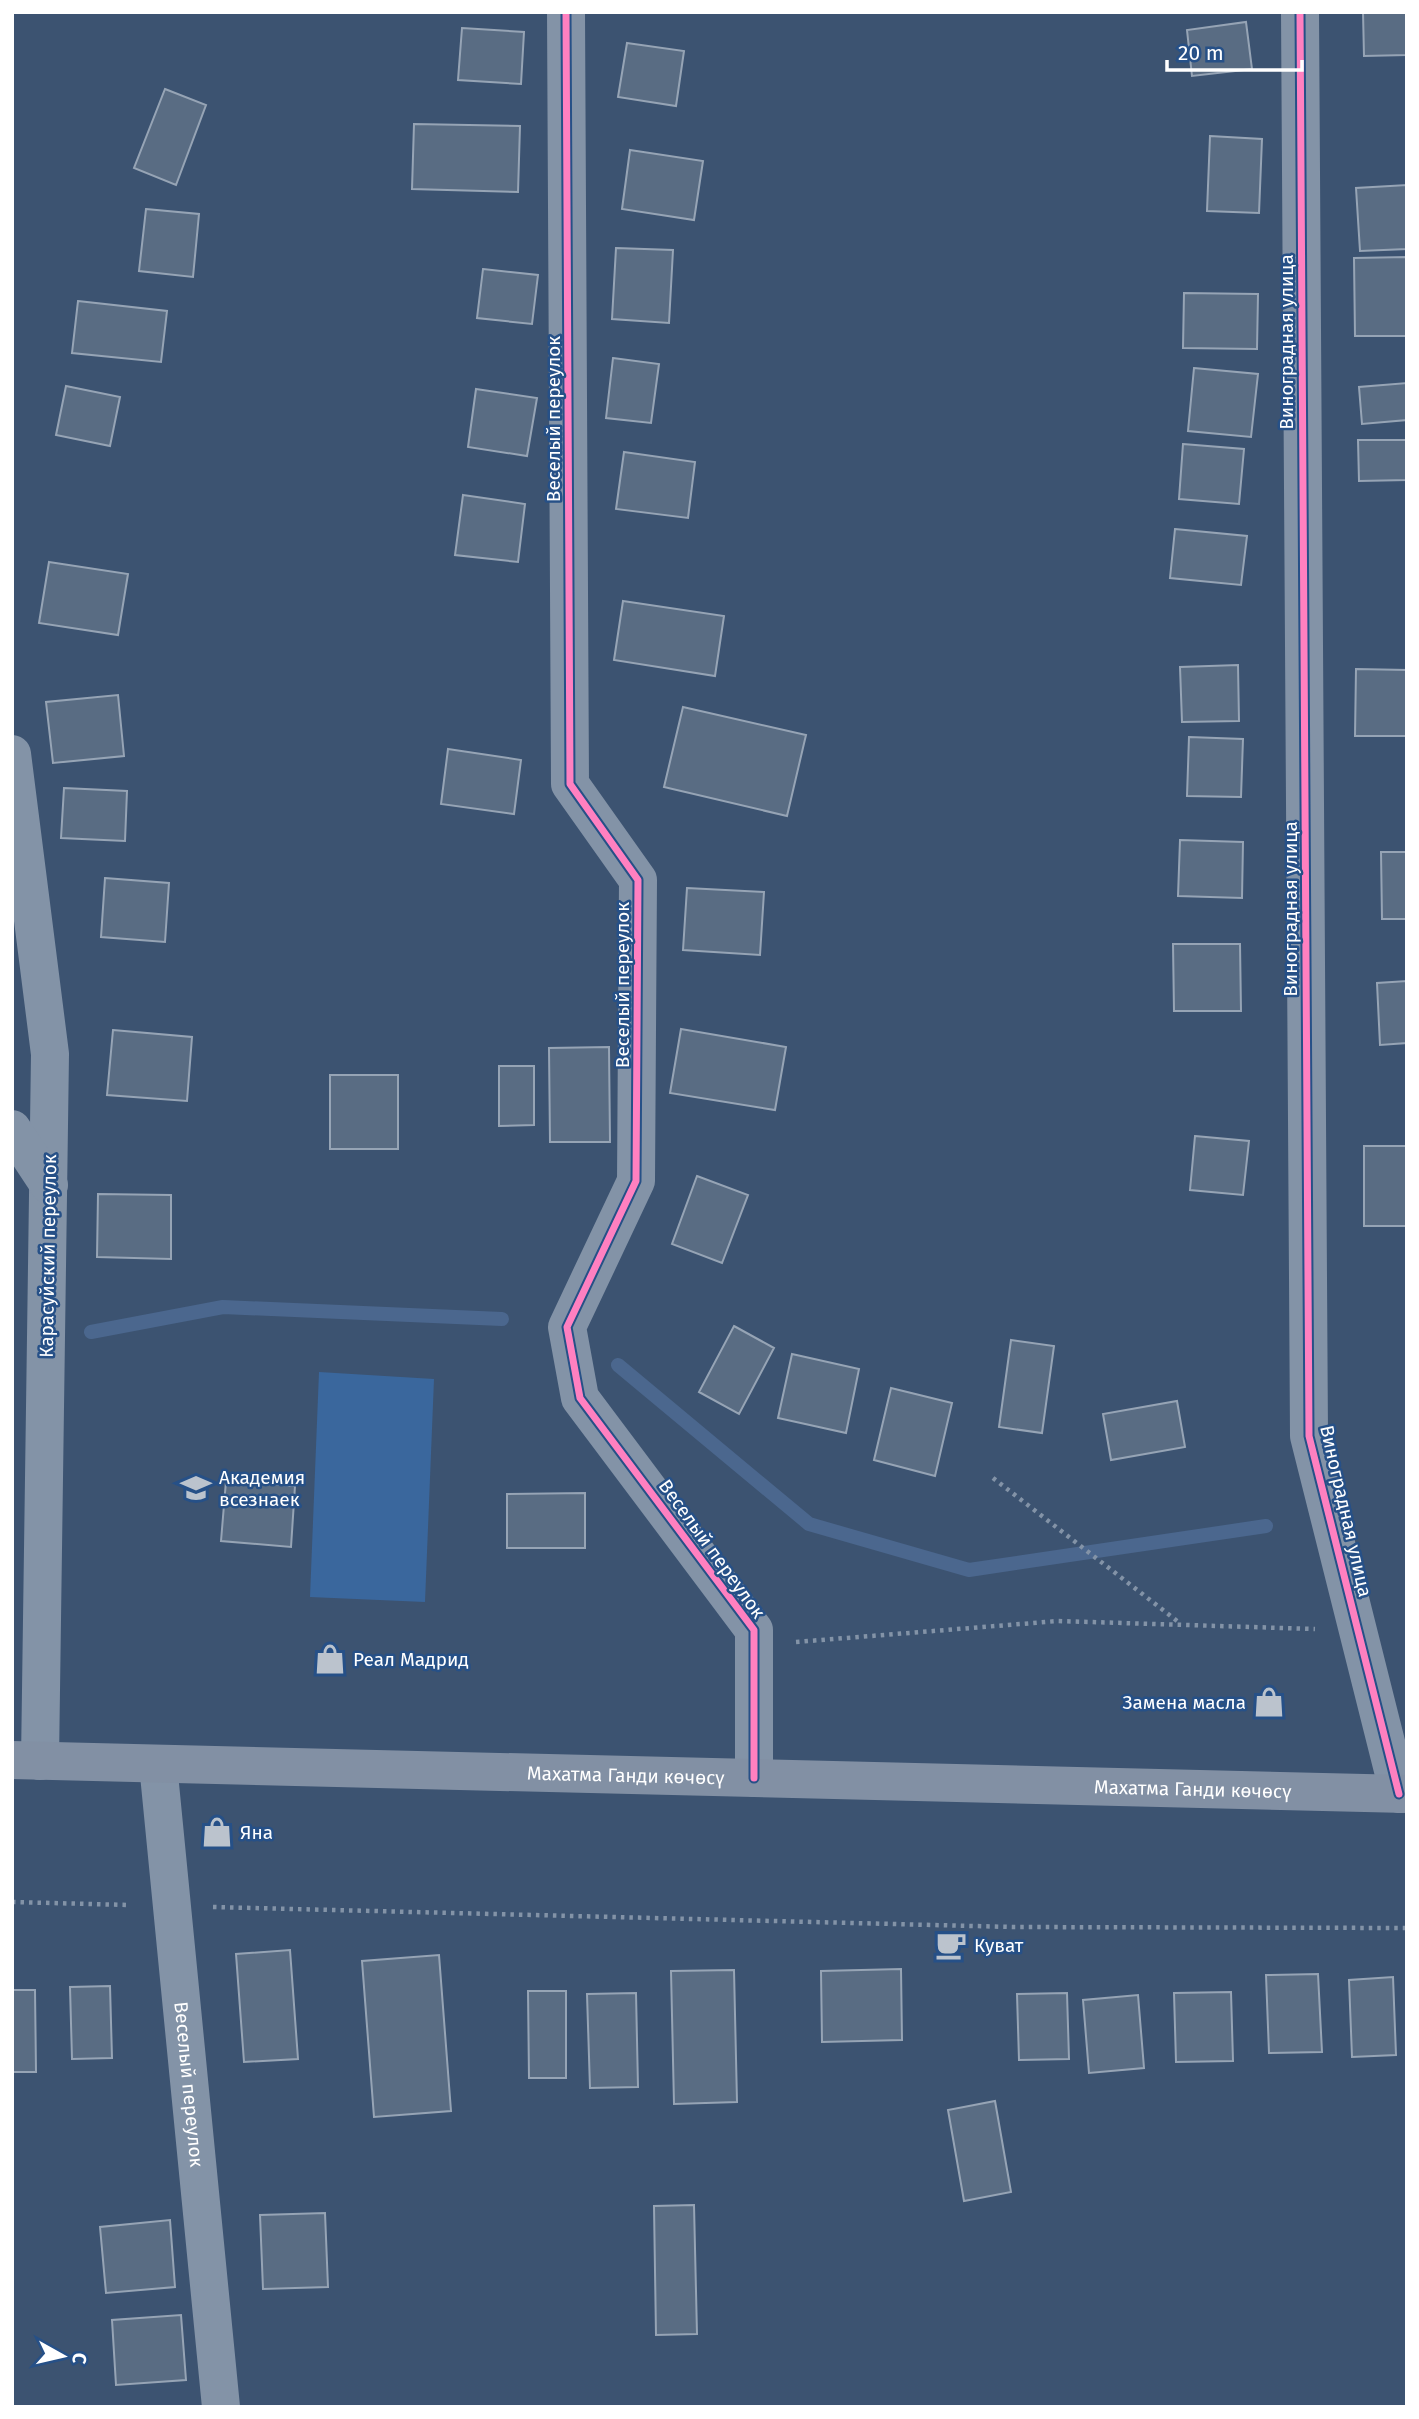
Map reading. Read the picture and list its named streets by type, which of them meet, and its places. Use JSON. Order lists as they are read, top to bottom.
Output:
{
  "streets": {
    "main road": ["Махатма Ганди көчөсү"],
    "street": ["Виноградная улица", "Веселый переулок", "Карасуйский переулок"]
  },
  "crossings": [
    ["Виноградная улица", "Махатма Ганди көчөсү"],
    ["Веселый переулок", "Махатма Ганди көчөсү"],
    ["Карасуйский переулок", "Махатма Ганди көчөсү"]
  ],
  "places": {
    "school or university": ["Академия всезнаек"],
    "shop": ["Реал Мадрид", "Замена масла", "Яна"],
    "cafe": ["Куват"]
  },
  "scale_bar": "20 m",
  "north": "right"
}
